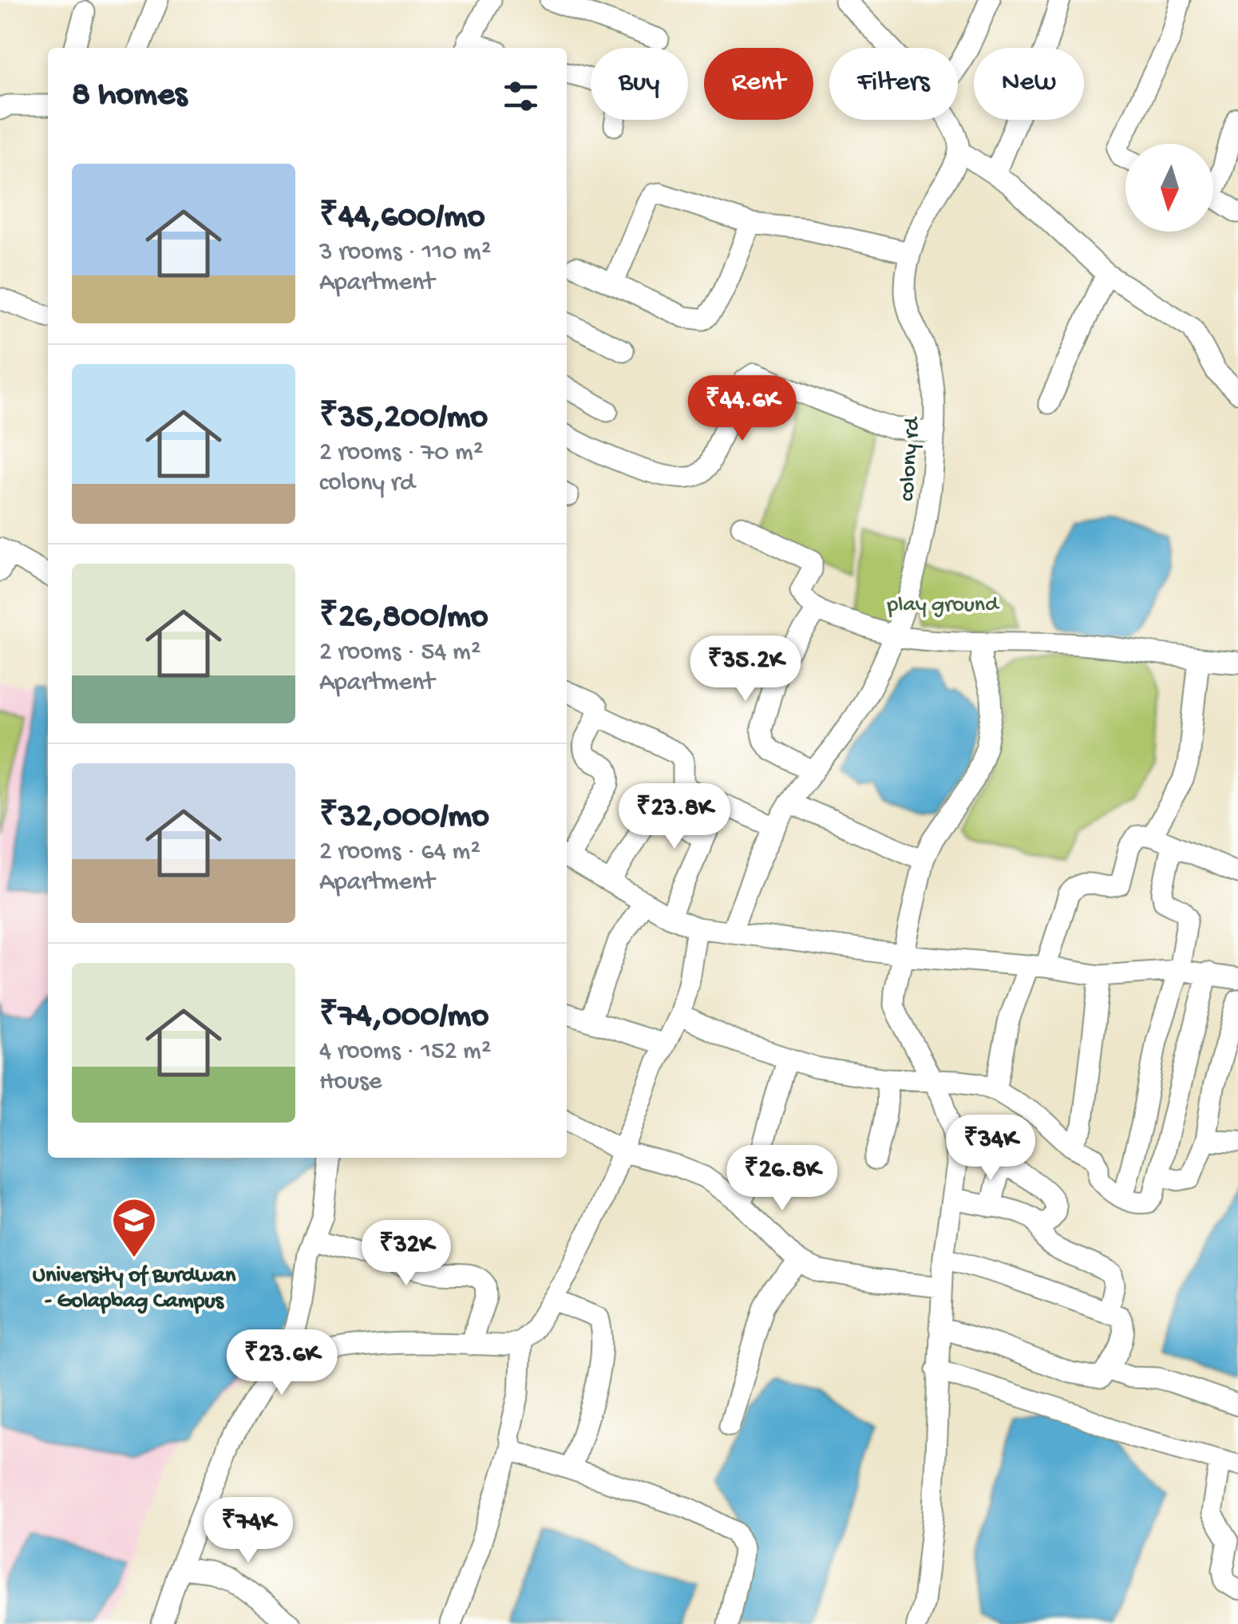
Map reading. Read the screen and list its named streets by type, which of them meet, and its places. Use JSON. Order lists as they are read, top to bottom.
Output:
{
  "streets": {
    "street": ["colony rd"]
  },
  "parks": ["play ground"],
  "places": {
    "school or university": ["University of Burdwan - Golapbag Campus"]
  },
  "north": "bottom",
  "page": {
    "chip": [
      "Buy",
      "Rent",
      "Filters",
      "New"
    ],
    "heading": "8 homes",
    "list": [
      {
        "name": "₹44,600/mo",
        "note": "3 rooms · 110 m² · Apartment"
      },
      {
        "name": "₹35,200/mo",
        "note": "2 rooms · 70 m² · colony rd"
      },
      {
        "name": "₹26,800/mo",
        "note": "2 rooms · 54 m² · Apartment"
      },
      {
        "name": "₹32,000/mo",
        "note": "2 rooms · 64 m² · Apartment"
      },
      {
        "name": "₹74,000/mo",
        "note": "4 rooms · 152 m² · House"
      }
    ],
    "price": [
      "₹44.6K",
      "₹35.2K",
      "₹23.8K",
      "₹34K",
      "₹26.8K",
      "₹32K",
      "₹23.6K",
      "₹74K"
    ]
  }
}
